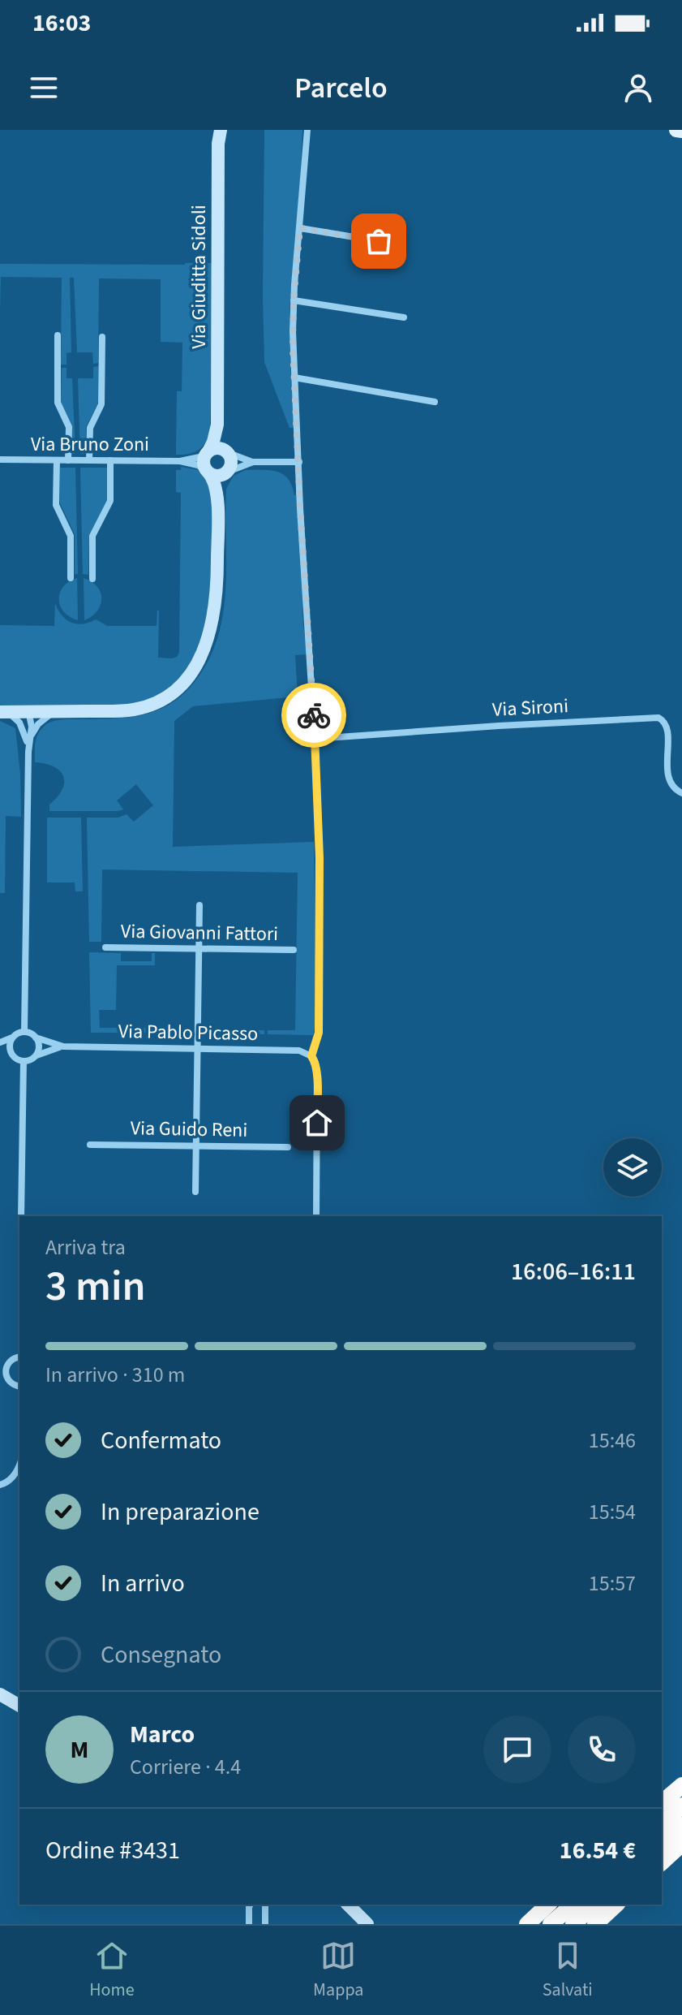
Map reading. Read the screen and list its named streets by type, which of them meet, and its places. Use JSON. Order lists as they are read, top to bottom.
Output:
{
  "streets": {
    "street": [
      "Via Giuditta Sidoli",
      "Via Bruno Zoni",
      "Via Sironi",
      "Via Giovanni Fattori",
      "Via Pablo Picasso",
      "Via Guido Reni"
    ]
  },
  "crossings": [
    ["Via Giuditta Sidoli", "Via Bruno Zoni"]
  ],
  "page": {
    "status": "16:03",
    "header": "Parcelo",
    "heading": ["3 min", "Arriva tra", "16:06–16:11"],
    "panel": [
      "Marco",
      "Corriere · 4.4",
      "Ordine #3431",
      "16.54 €"
    ],
    "bar": "In arrivo · 310 m",
    "list": [
      ["Confermato", "15:46"],
      ["In preparazione", "15:54"],
      ["In arrivo", "15:57"],
      "Consegnato"
    ],
    "round": "M",
    "tabs": ["Home", "Mappa", "Salvati"]
  }
}
